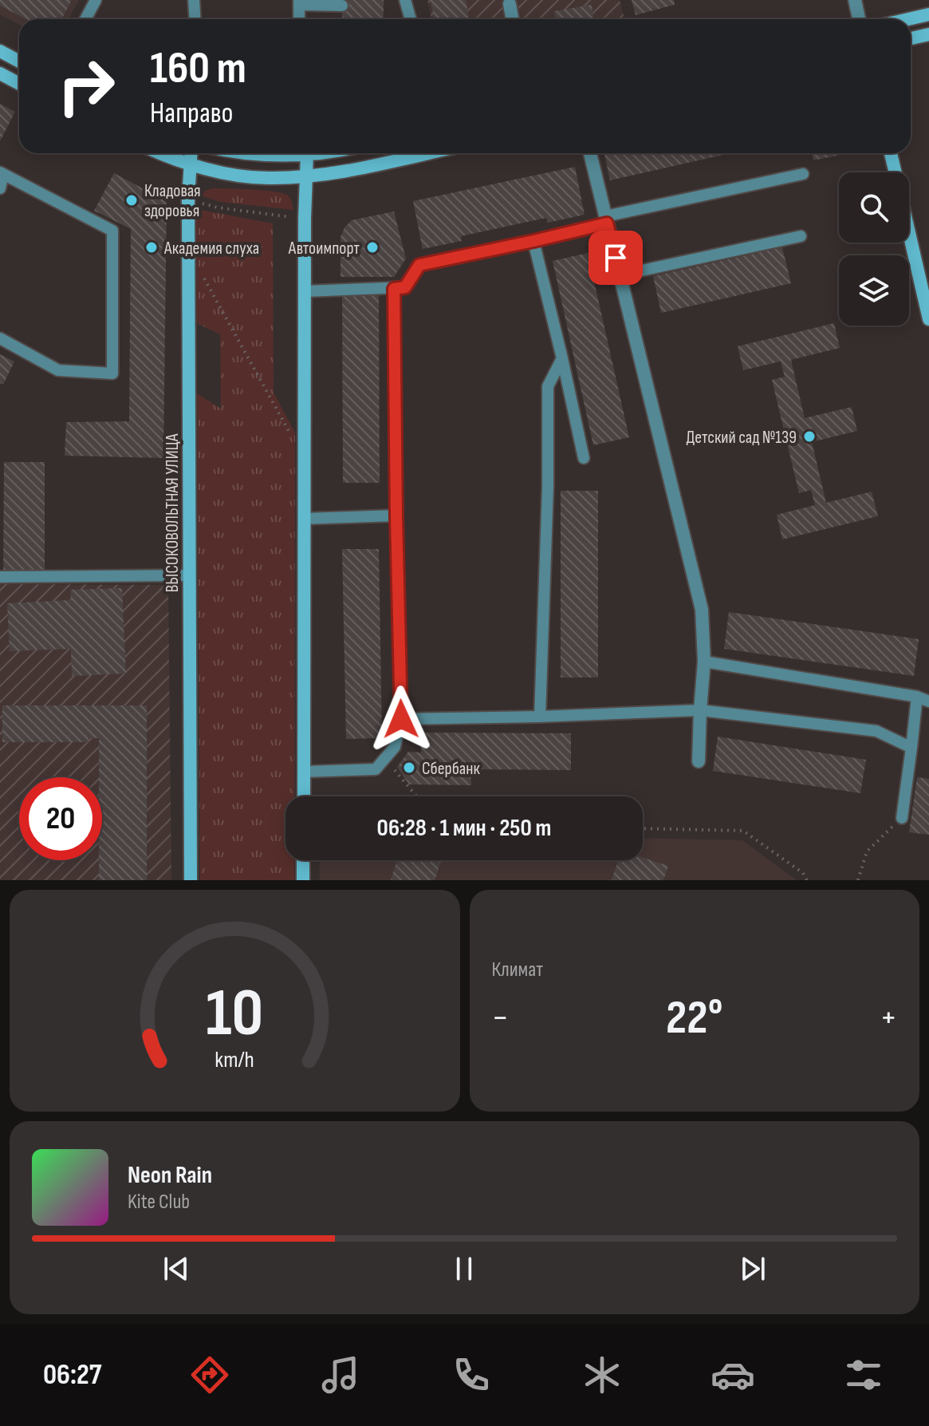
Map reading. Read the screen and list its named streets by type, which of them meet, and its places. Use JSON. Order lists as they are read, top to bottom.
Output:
{
  "streets": {
    "street": ["ВЫСОКОВОЛЬТНАЯ УЛИЦА"]
  },
  "places": [
    "Кладовая здоровья",
    "Академия слуха",
    "Автоимпорт",
    "Детский сад №139",
    "Сбербанк"
  ],
  "page": {
    "turn": ["160 m", "Направо"],
    "limit": "20",
    "trip": "06:28 · 1 мин · 250 m",
    "tile": "Климат",
    "heat": ["−", "22°", "+"],
    "song": ["Neon Rain", "Kite Club"],
    "tabs": "06:27",
    "gauge": ["10", "km/h"]
  }
}
